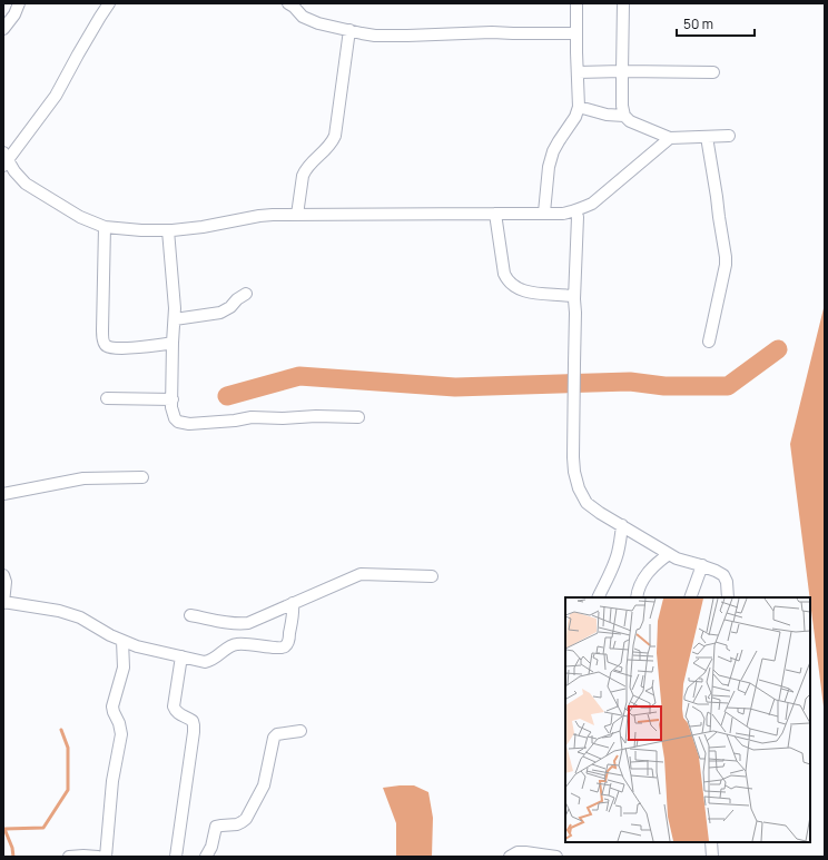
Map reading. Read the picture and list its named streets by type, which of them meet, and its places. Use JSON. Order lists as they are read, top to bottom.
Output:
{
  "scale_bar": "50 m"
}
